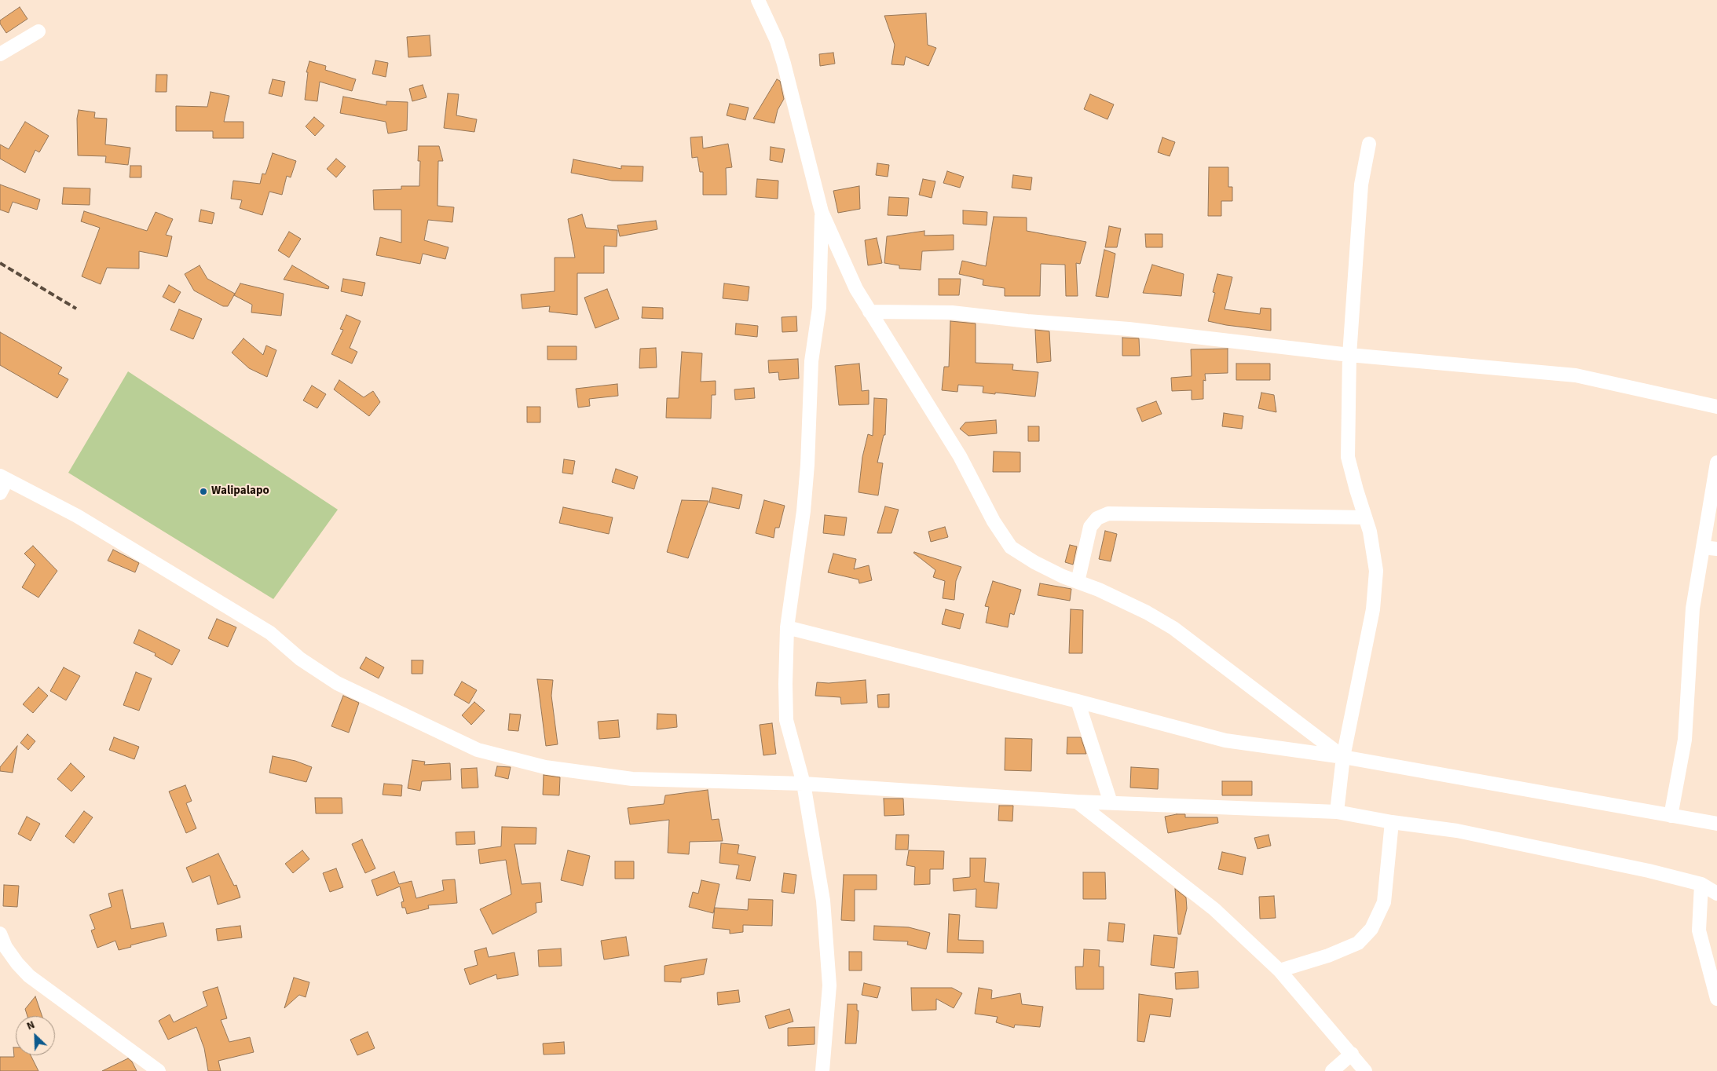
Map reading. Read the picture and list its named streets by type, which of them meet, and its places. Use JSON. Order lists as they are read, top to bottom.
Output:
{
  "places": ["Walipalapo"],
  "north": "top left"
}
